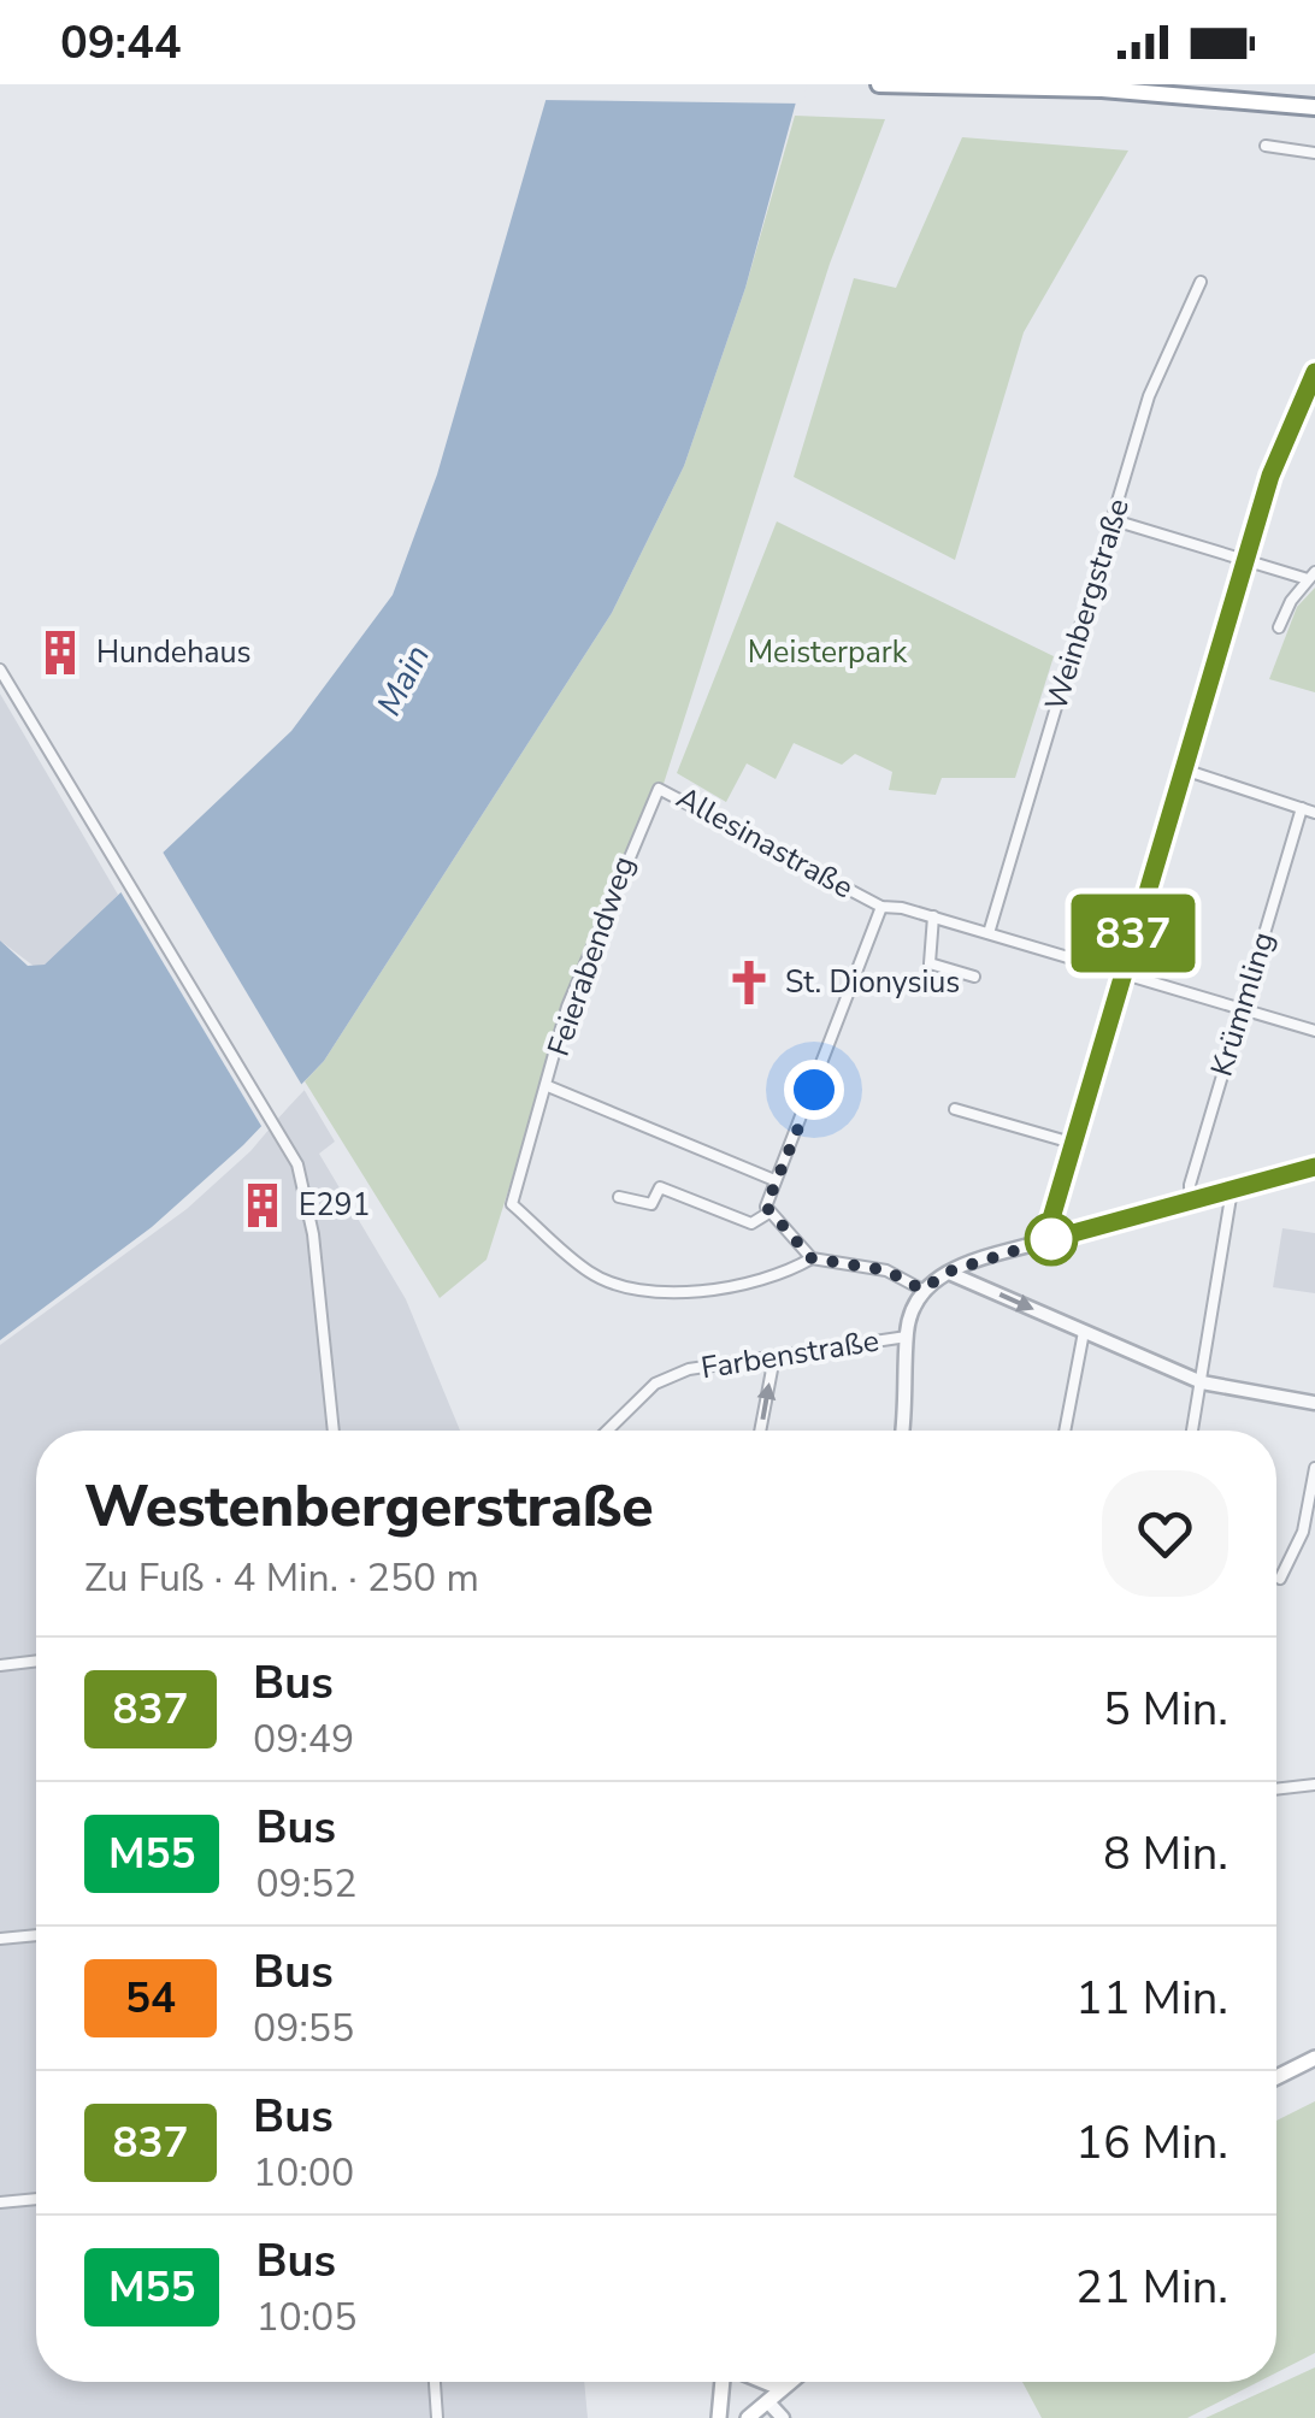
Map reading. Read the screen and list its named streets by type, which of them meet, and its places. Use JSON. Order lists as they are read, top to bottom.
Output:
{
  "streets": {
    "street": [
      "Weinbergstraße",
      "Allesinastraße",
      "Feierabendweg",
      "Krümmling",
      "Farbenstraße"
    ]
  },
  "crossings": [
    ["Weinbergstraße", "Allesinastraße"],
    ["Allesinastraße", "Feierabendweg"],
    ["Allesinastraße", "Krümmling"]
  ],
  "water": ["Main"],
  "parks": ["Meisterpark"],
  "places": {
    "building": ["Hundehaus", "E291"],
    "church": ["St. Dionysius"]
  },
  "lines": ["bus line 837"],
  "page": {
    "status": "09:44",
    "on_map": "837",
    "heading": ["Westenbergerstraße", "Zu Fuß · 4 Min. · 250 m"],
    "list": [
      {
        "mark": "837",
        "name": "Bus",
        "note": "09:49",
        "value": "5 Min."
      },
      {
        "mark": "M55",
        "name": "Bus",
        "note": "09:52",
        "value": "8 Min."
      },
      {
        "mark": "54",
        "name": "Bus",
        "note": "09:55",
        "value": "11 Min."
      },
      {
        "mark": "837",
        "name": "Bus",
        "note": "10:00",
        "value": "16 Min."
      },
      {
        "mark": "M55",
        "name": "Bus",
        "note": "10:05",
        "value": "21 Min."
      }
    ]
  }
}
